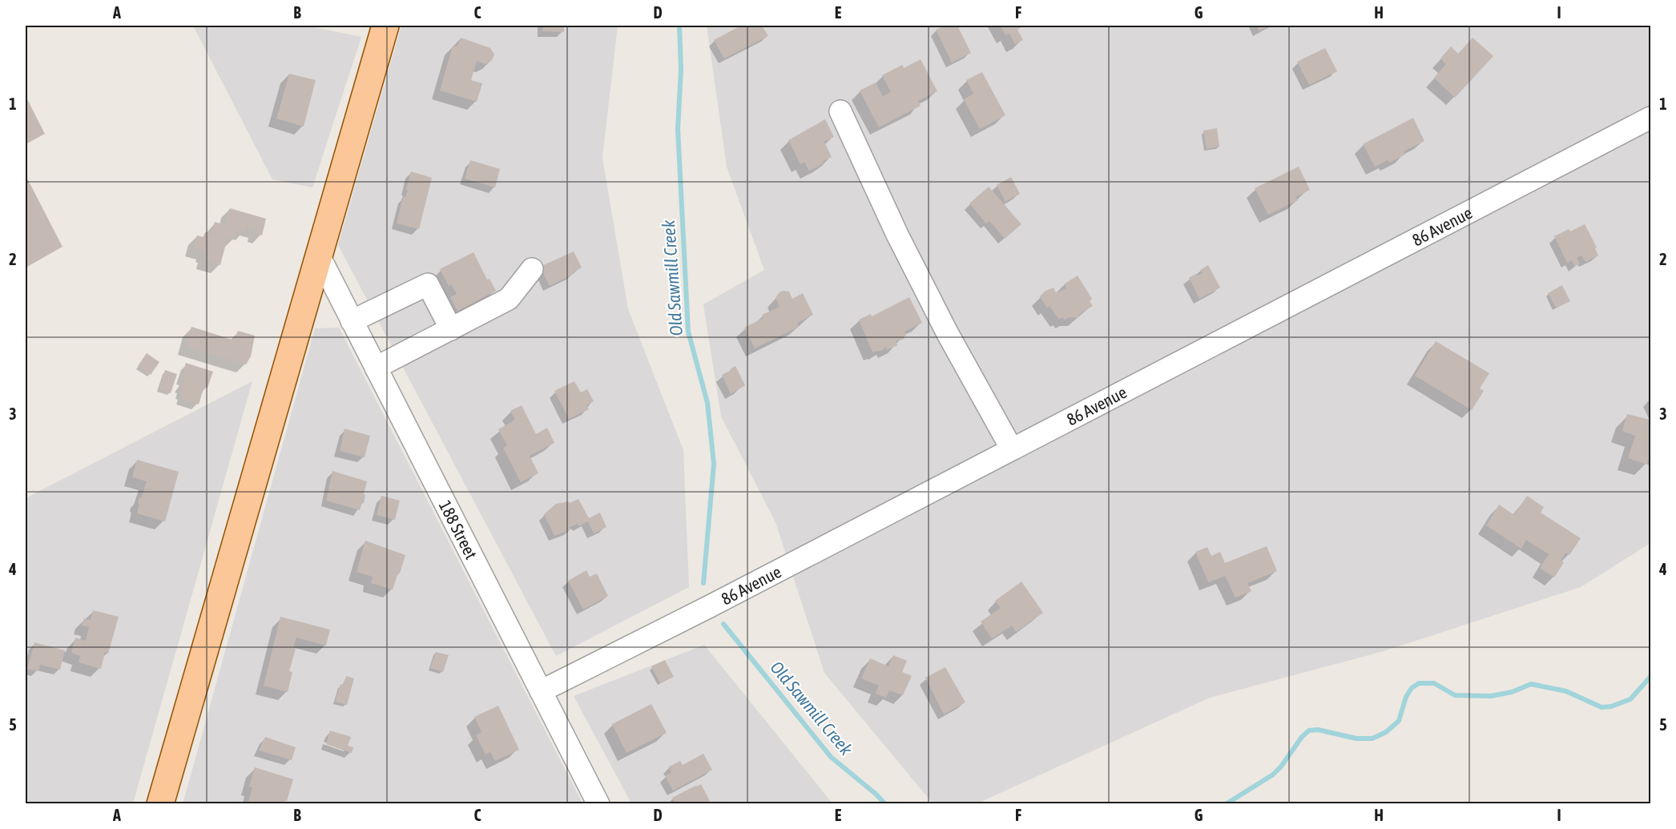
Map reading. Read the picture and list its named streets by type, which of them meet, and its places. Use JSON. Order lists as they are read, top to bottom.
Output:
{
  "streets": {
    "street": ["86 Avenue", "188 Street"]
  },
  "crossings": [
    ["86 Avenue", "188 Street"]
  ],
  "water": ["Old Sawmill Creek"],
  "grid": {
    "columns": [
      "A",
      "B",
      "C",
      "D",
      "E",
      "F",
      "G",
      "H",
      "I"
    ],
    "rows": [
      "1",
      "2",
      "3",
      "4",
      "5"
    ]
  }
}
